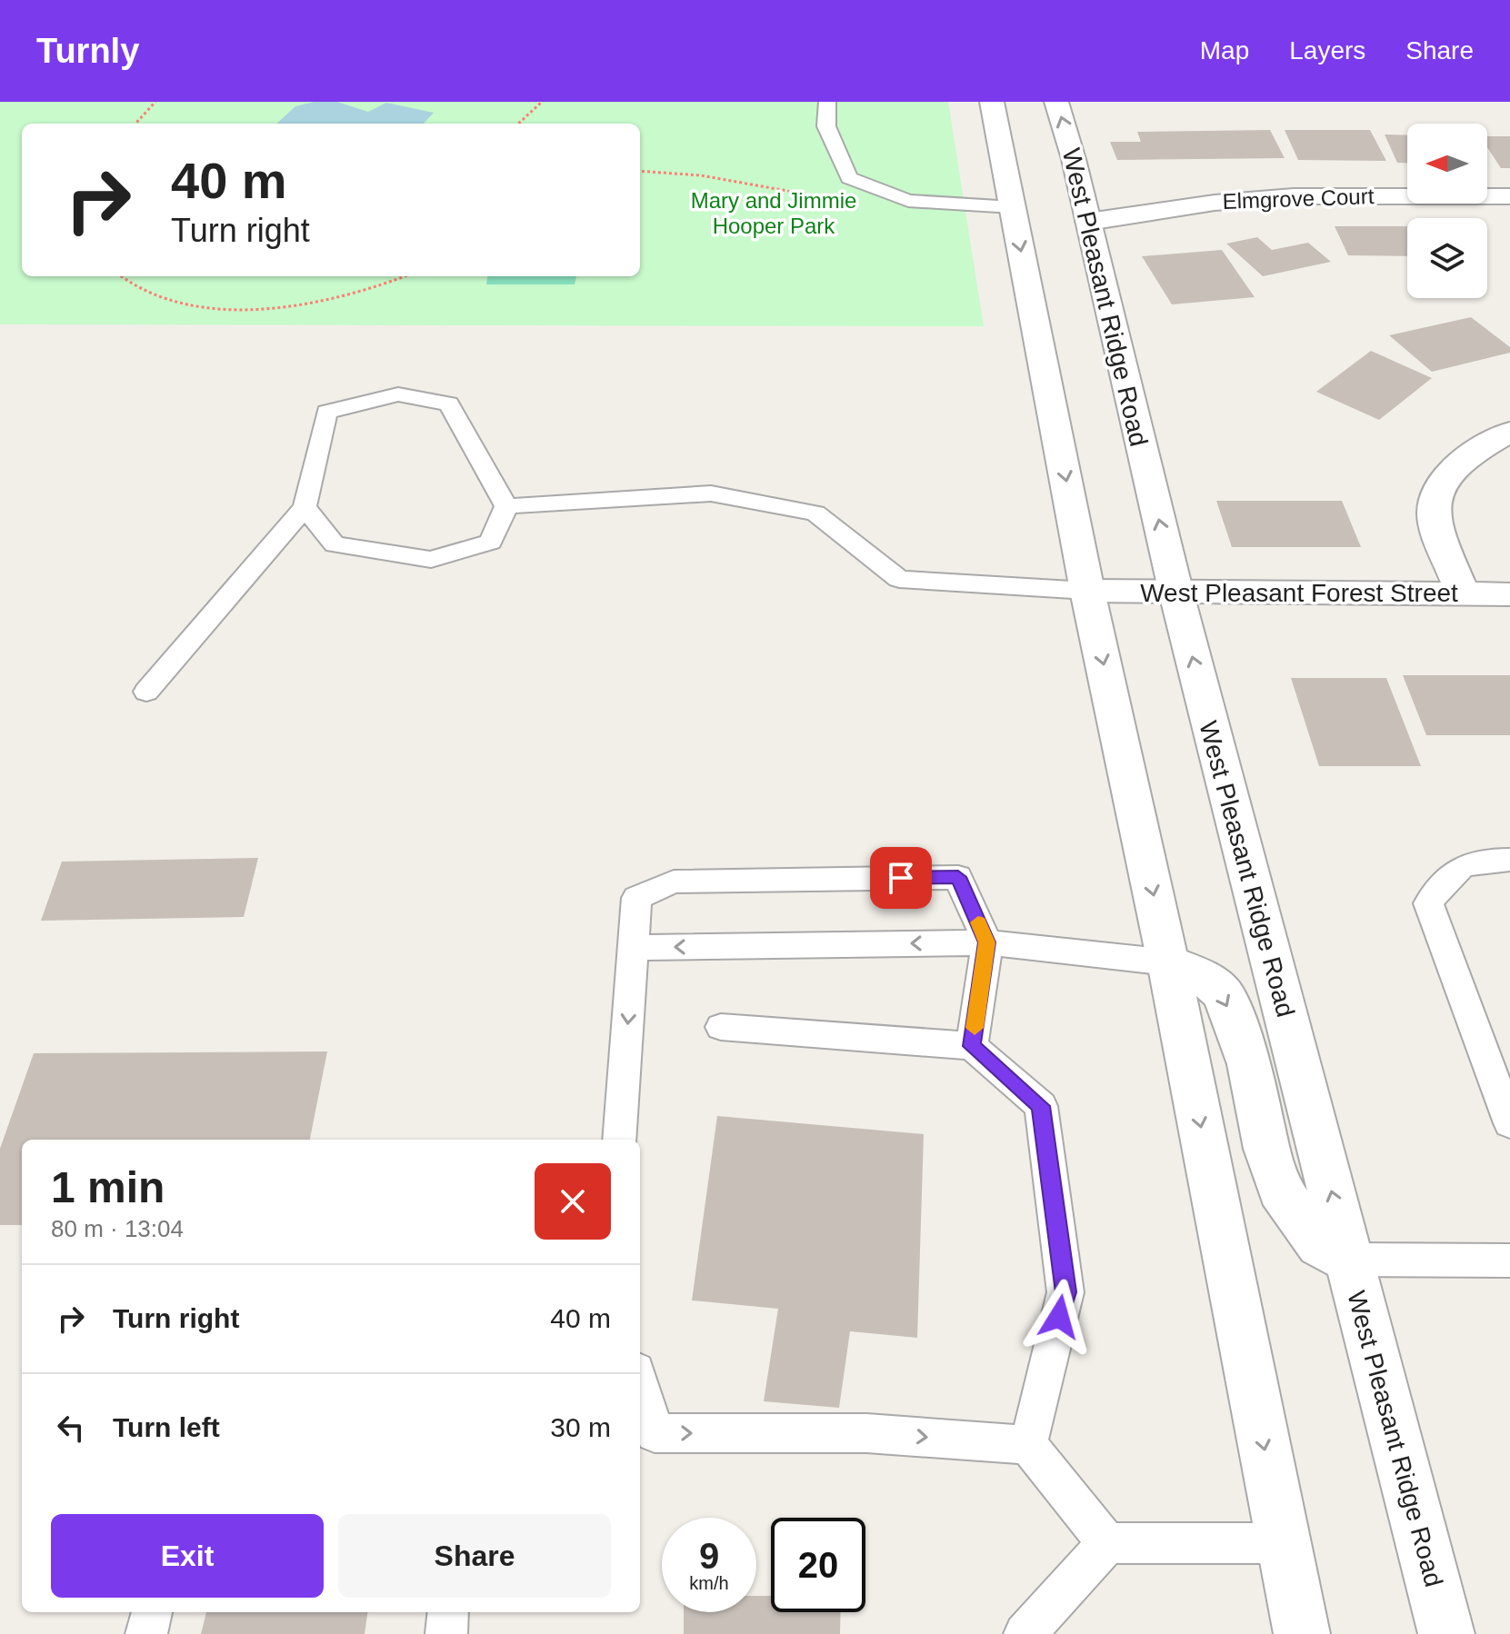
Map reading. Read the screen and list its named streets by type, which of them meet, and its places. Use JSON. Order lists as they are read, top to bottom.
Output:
{
  "streets": {
    "street": ["Elmgrove Court", "West Pleasant Ridge Road", "West Pleasant Forest Street"]
  },
  "crossings": [
    ["Elmgrove Court", "West Pleasant Ridge Road"],
    ["West Pleasant Ridge Road", "West Pleasant Forest Street"]
  ],
  "parks": ["Mary and Jimmie Hooper Park"],
  "north": "left",
  "page": {
    "header": "Turnly",
    "nav": ["Map", "Layers", "Share"],
    "turn": ["40 m", "Turn right"],
    "heading": ["1 min", "80 m · 13:04"],
    "list": [
      {
        "name": "Turn right",
        "value": "40 m"
      },
      {
        "name": "Turn left",
        "value": "30 m"
      }
    ],
    "buttons": ["Exit", "Share"],
    "speed": "9 km/h",
    "limit": "20"
  }
}
